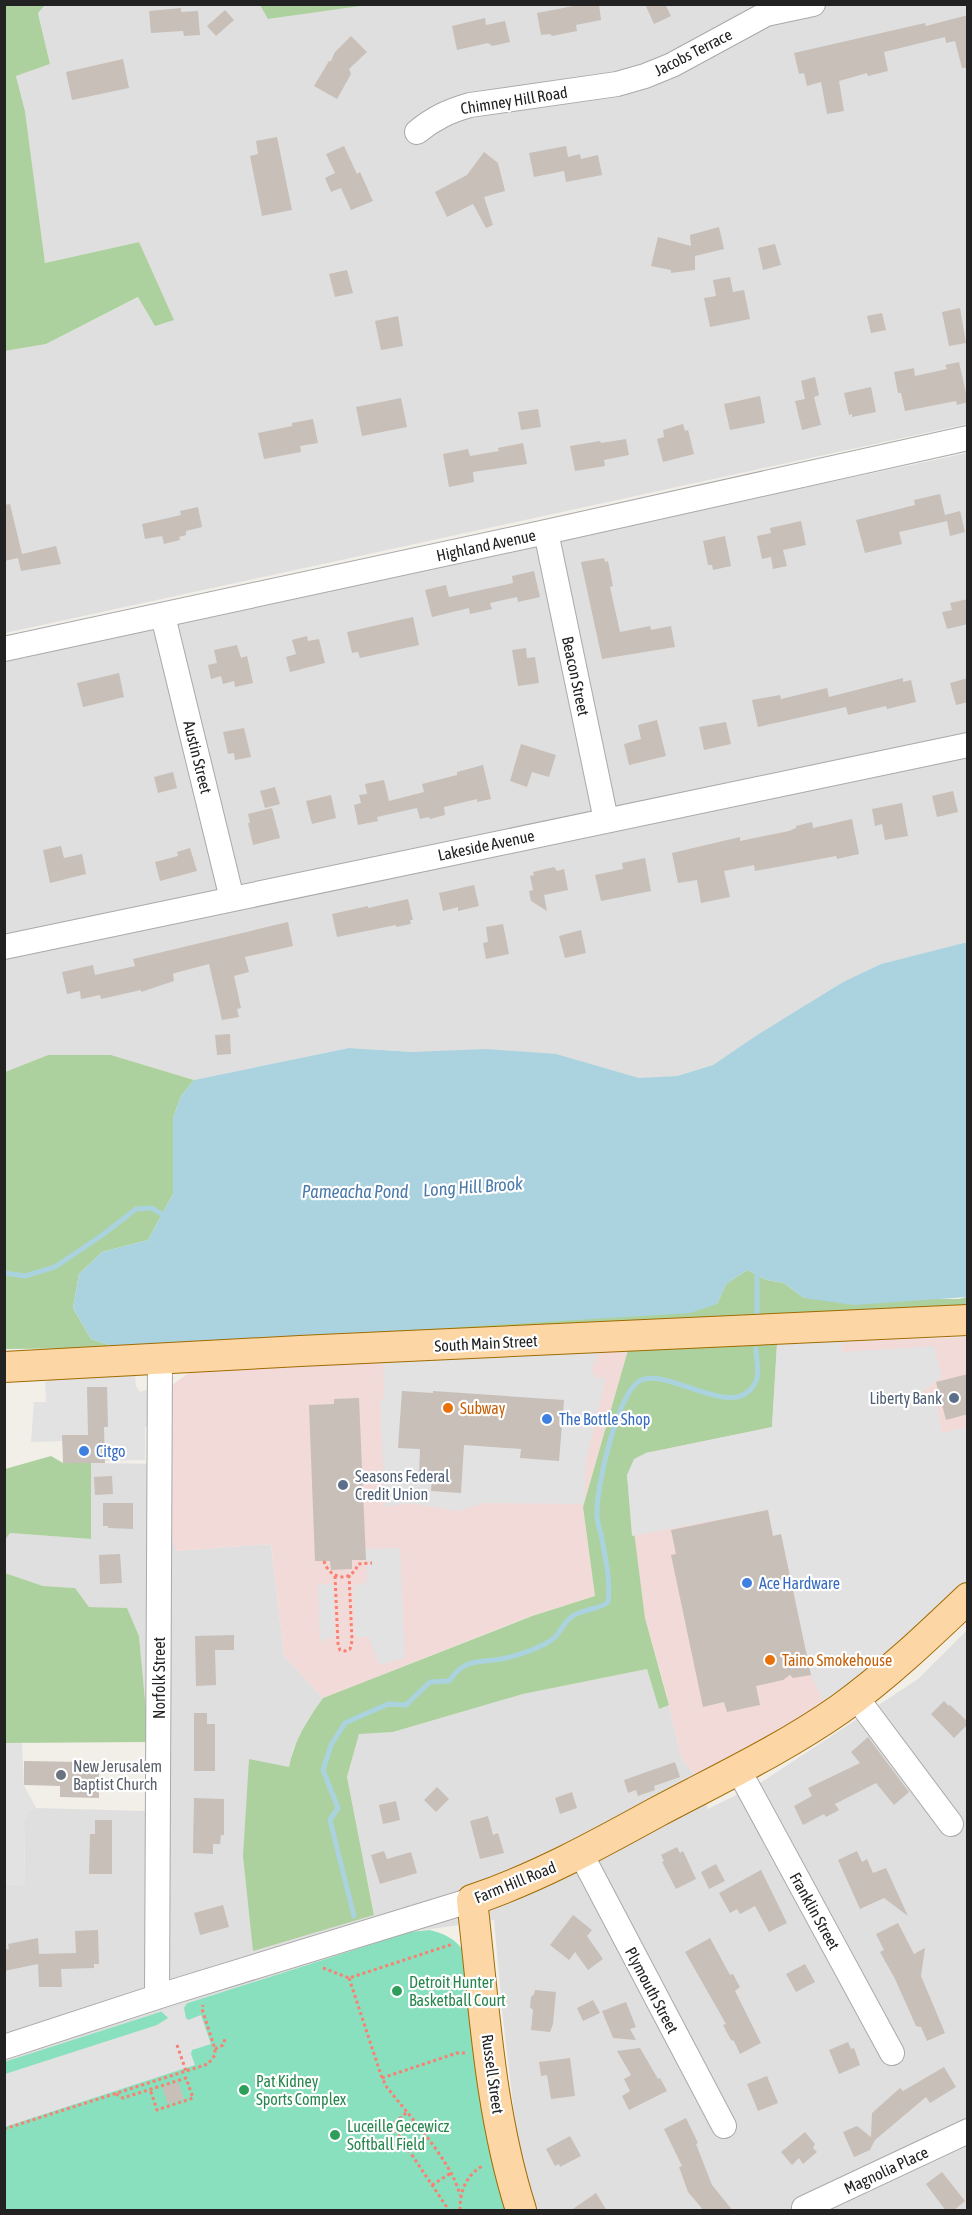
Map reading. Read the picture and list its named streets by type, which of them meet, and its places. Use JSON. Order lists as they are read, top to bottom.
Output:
{
  "streets": {
    "main road": ["South Main Street", "Farm Hill Road", "Russell Street"],
    "street": [
      "Jacobs Terrace",
      "Chimney Hill Road",
      "Highland Avenue",
      "Beacon Street",
      "Austin Street",
      "Lakeside Avenue",
      "Norfolk Street",
      "Franklin Street",
      "Plymouth Street",
      "Magnolia Place"
    ]
  },
  "crossings": [
    ["Jacobs Terrace", "Chimney Hill Road"],
    ["Highland Avenue", "Beacon Street"],
    ["Highland Avenue", "Austin Street"],
    ["Beacon Street", "Lakeside Avenue"],
    ["Austin Street", "Lakeside Avenue"],
    ["South Main Street", "Norfolk Street"],
    ["Norfolk Street", "Farm Hill Road"],
    ["Farm Hill Road", "Franklin Street"],
    ["Farm Hill Road", "Plymouth Street"],
    ["Farm Hill Road", "Russell Street"]
  ],
  "water": ["Long Hill Brook", "Pameacha Pond"],
  "places": [
    "Liberty Bank",
    "Subway",
    "The Bottle Shop",
    "Citgo",
    "Seasons Federal Credit Union",
    "Ace Hardware",
    "Taino Smokehouse",
    "New Jerusalem Baptist Church",
    "Detroit Hunter Basketball Court",
    "Pat Kidney Sports Complex",
    "Luceille Gecewicz Softball Field"
  ]
}
